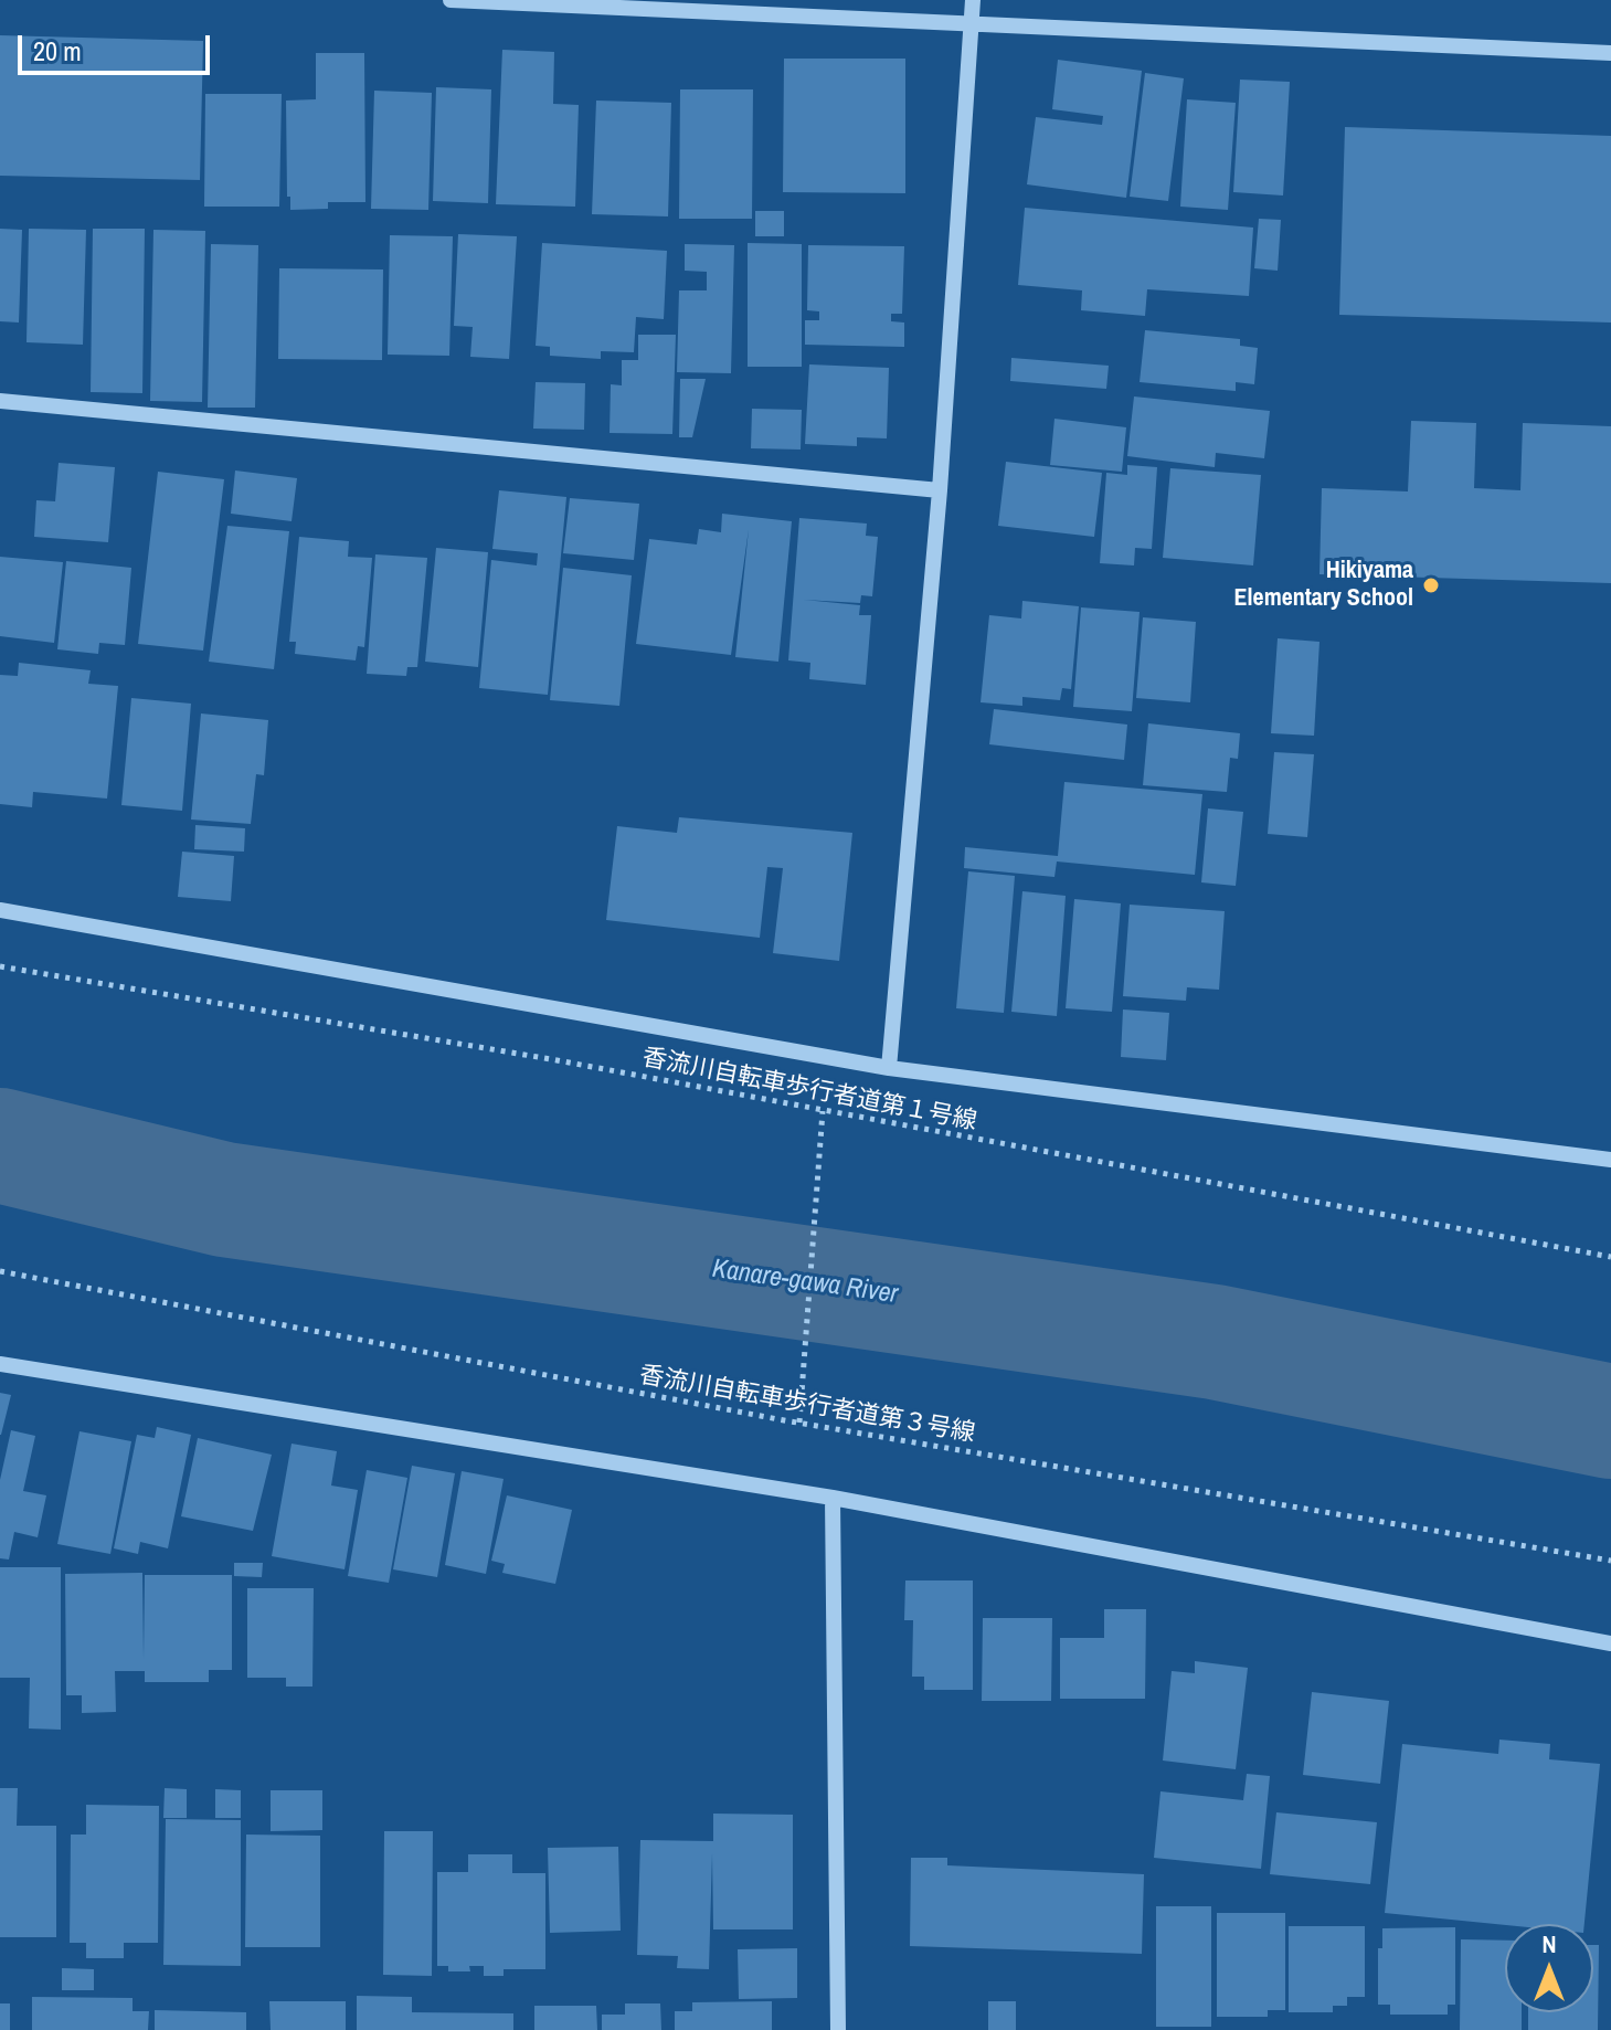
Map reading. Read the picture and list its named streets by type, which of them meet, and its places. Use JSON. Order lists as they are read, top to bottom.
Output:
{
  "streets": {
    "path": ["香流川自転車歩行者道第１号線", "香流川自転車歩行者道第３号線"]
  },
  "water": ["Kanare-gawa River"],
  "places": ["Hikiyama Elementary School"],
  "scale_bar": "20 m",
  "north": "top"
}
